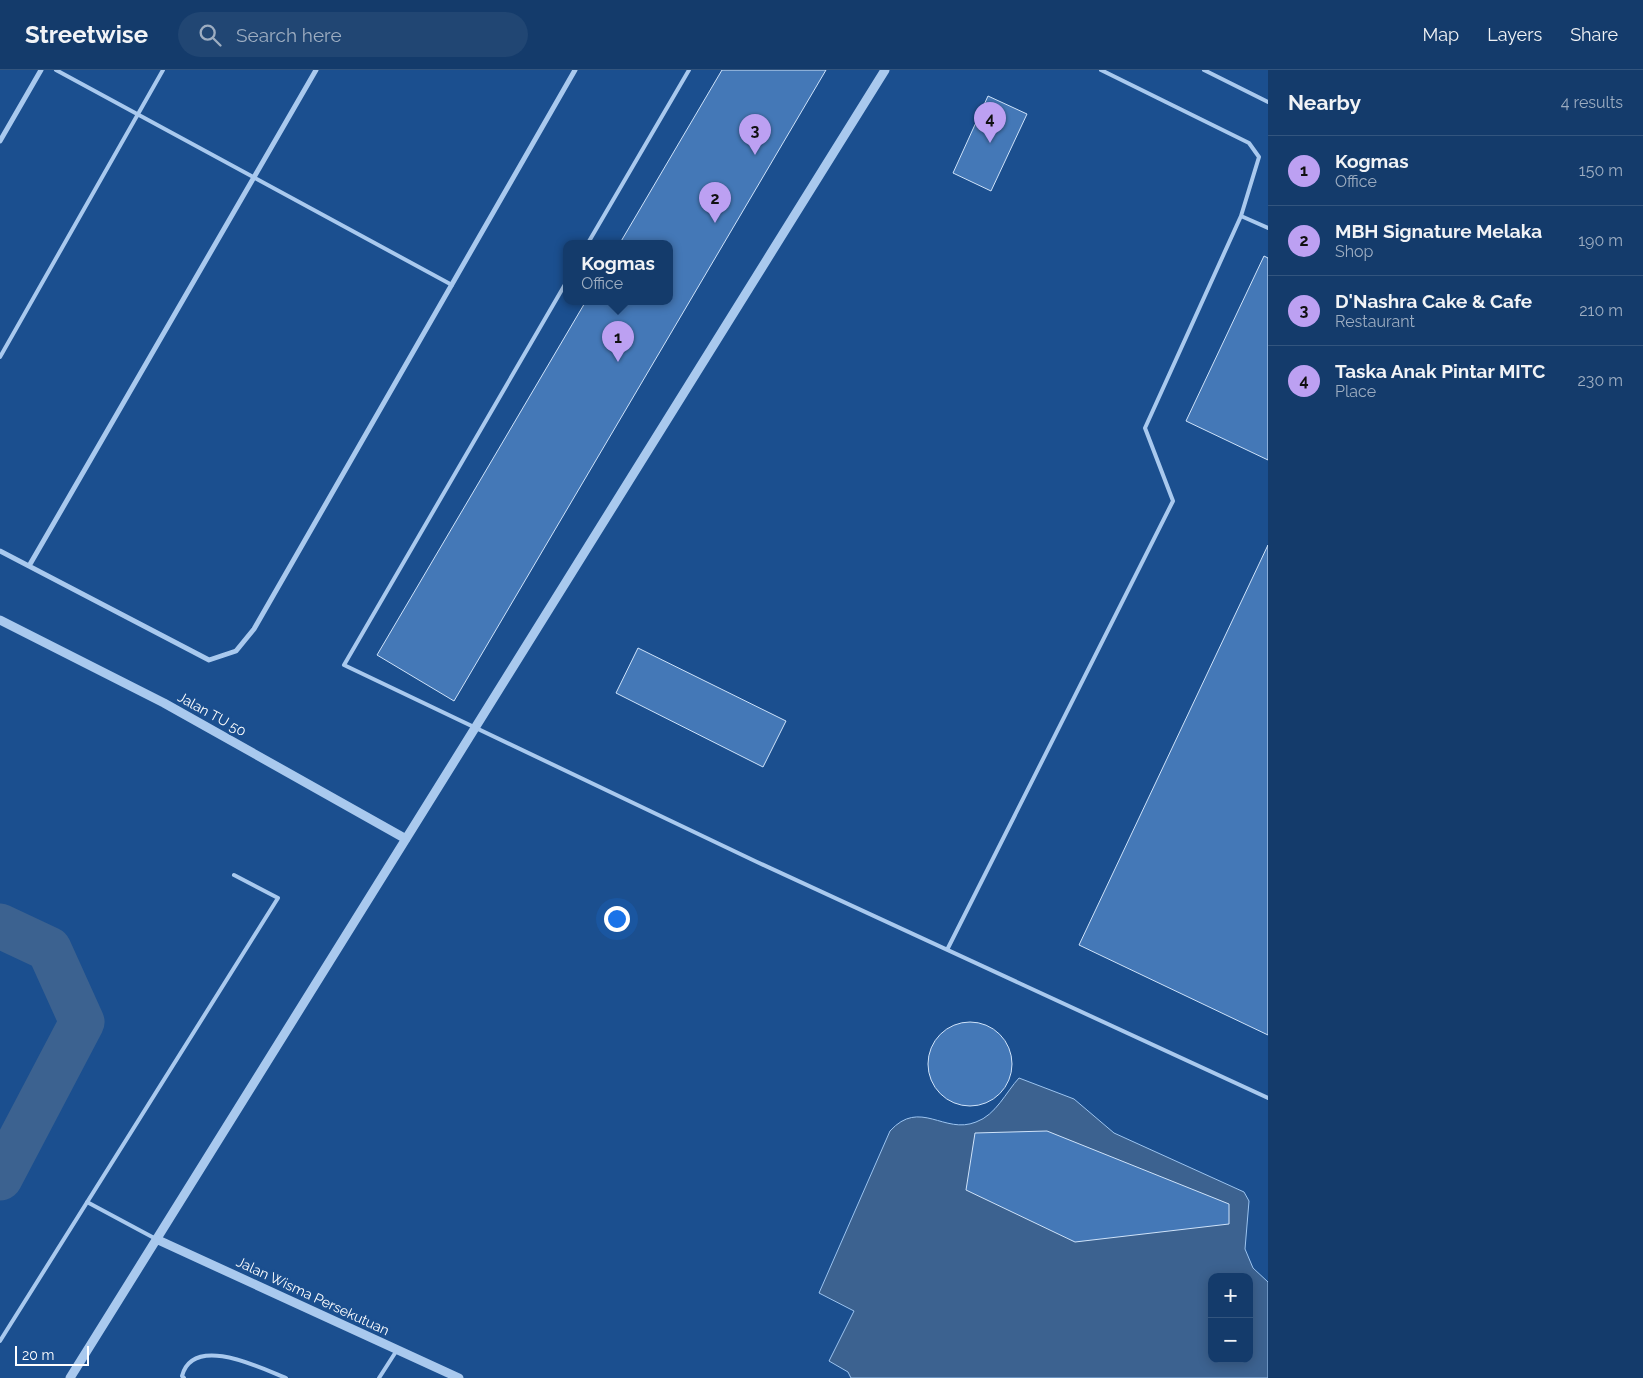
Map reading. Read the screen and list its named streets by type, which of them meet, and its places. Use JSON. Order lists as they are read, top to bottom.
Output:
{
  "streets": {
    "street": ["Jalan TU 50", "Jalan Wisma Persekutuan"]
  },
  "scale_bar": "20 m",
  "page": {
    "header": "Streetwise",
    "search": "Search here",
    "nav": ["Map", "Layers", "Share"],
    "heading": ["Nearby", "4 results"],
    "pins": [
      "4",
      "3",
      "2",
      "1"
    ],
    "list": [
      {
        "mark": "1",
        "name": "Kogmas",
        "note": "Office",
        "value": "150 m"
      },
      {
        "mark": "2",
        "name": "MBH Signature Melaka",
        "note": "Shop",
        "value": "190 m"
      },
      {
        "mark": "3",
        "name": "D'Nashra Cake & Cafe",
        "note": "Restaurant",
        "value": "210 m"
      },
      {
        "mark": "4",
        "name": "Taska Anak Pintar MITC",
        "note": "Place",
        "value": "230 m"
      }
    ],
    "popup": ["Kogmas", "Office"],
    "map_buttons": ["+", "−"],
    "scale": "20 m"
  }
}
